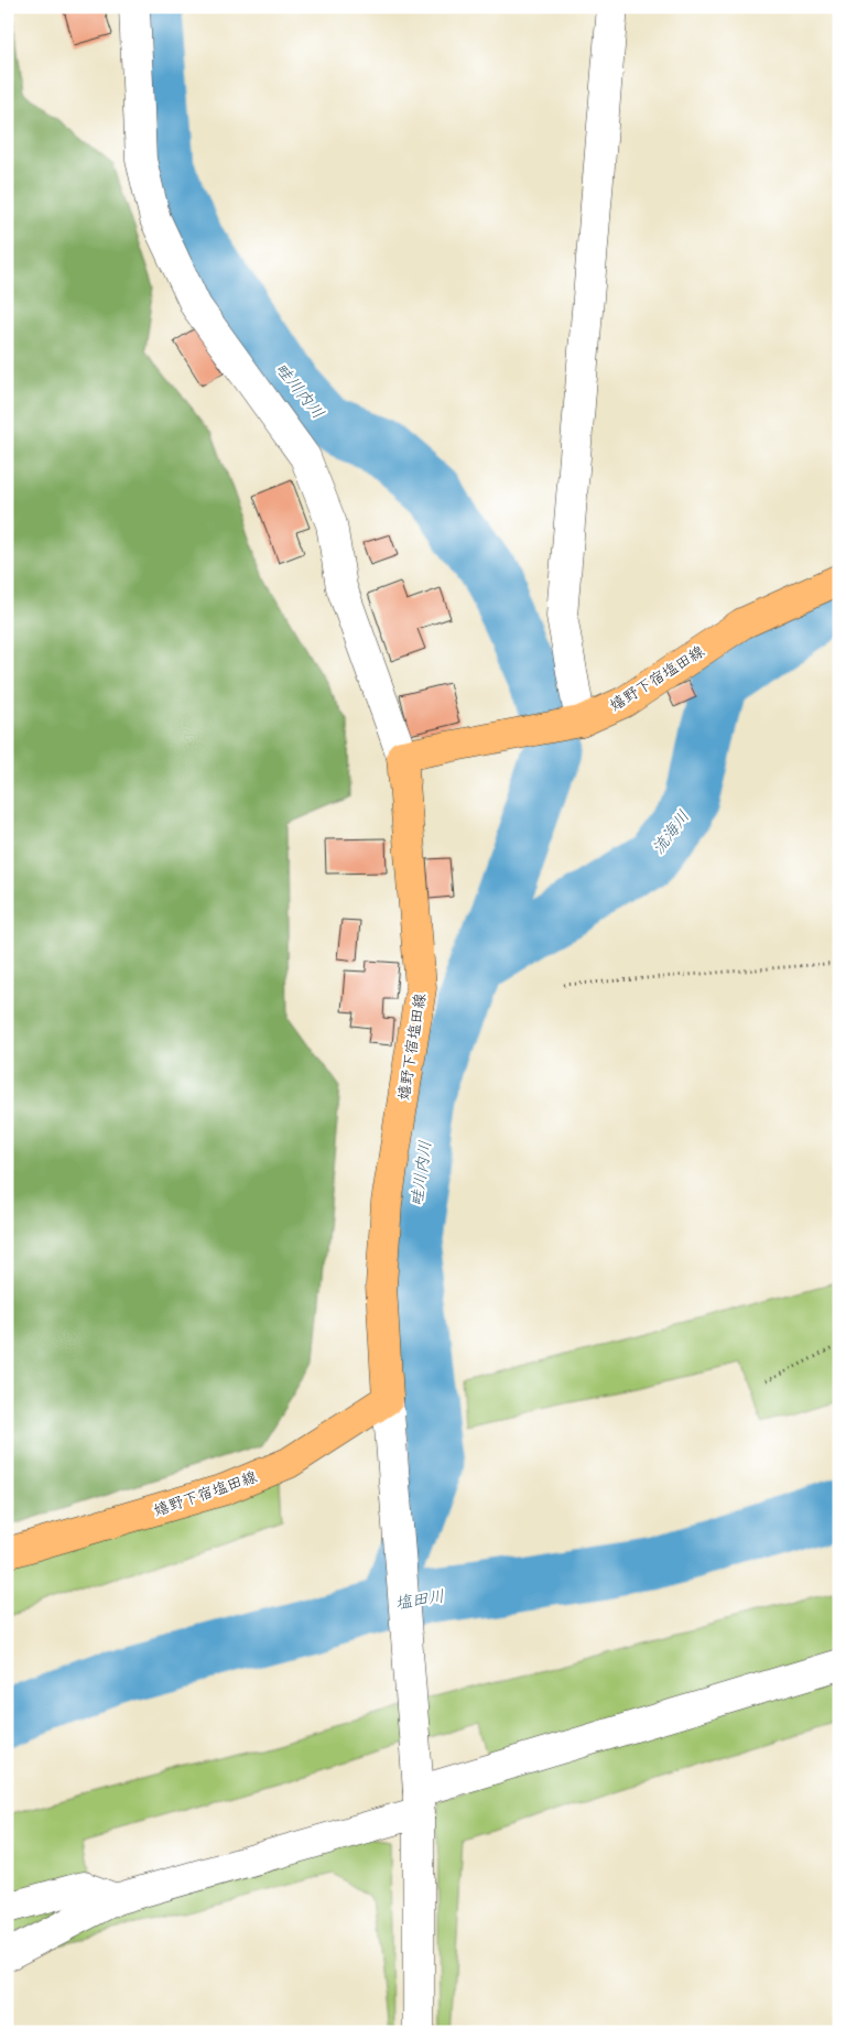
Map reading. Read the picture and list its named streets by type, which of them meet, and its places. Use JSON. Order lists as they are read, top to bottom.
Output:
{
  "streets": {
    "main road": ["嬉野下宿塩田線"]
  },
  "water": ["畦川内川", "流海川", "塩田川"]
}
